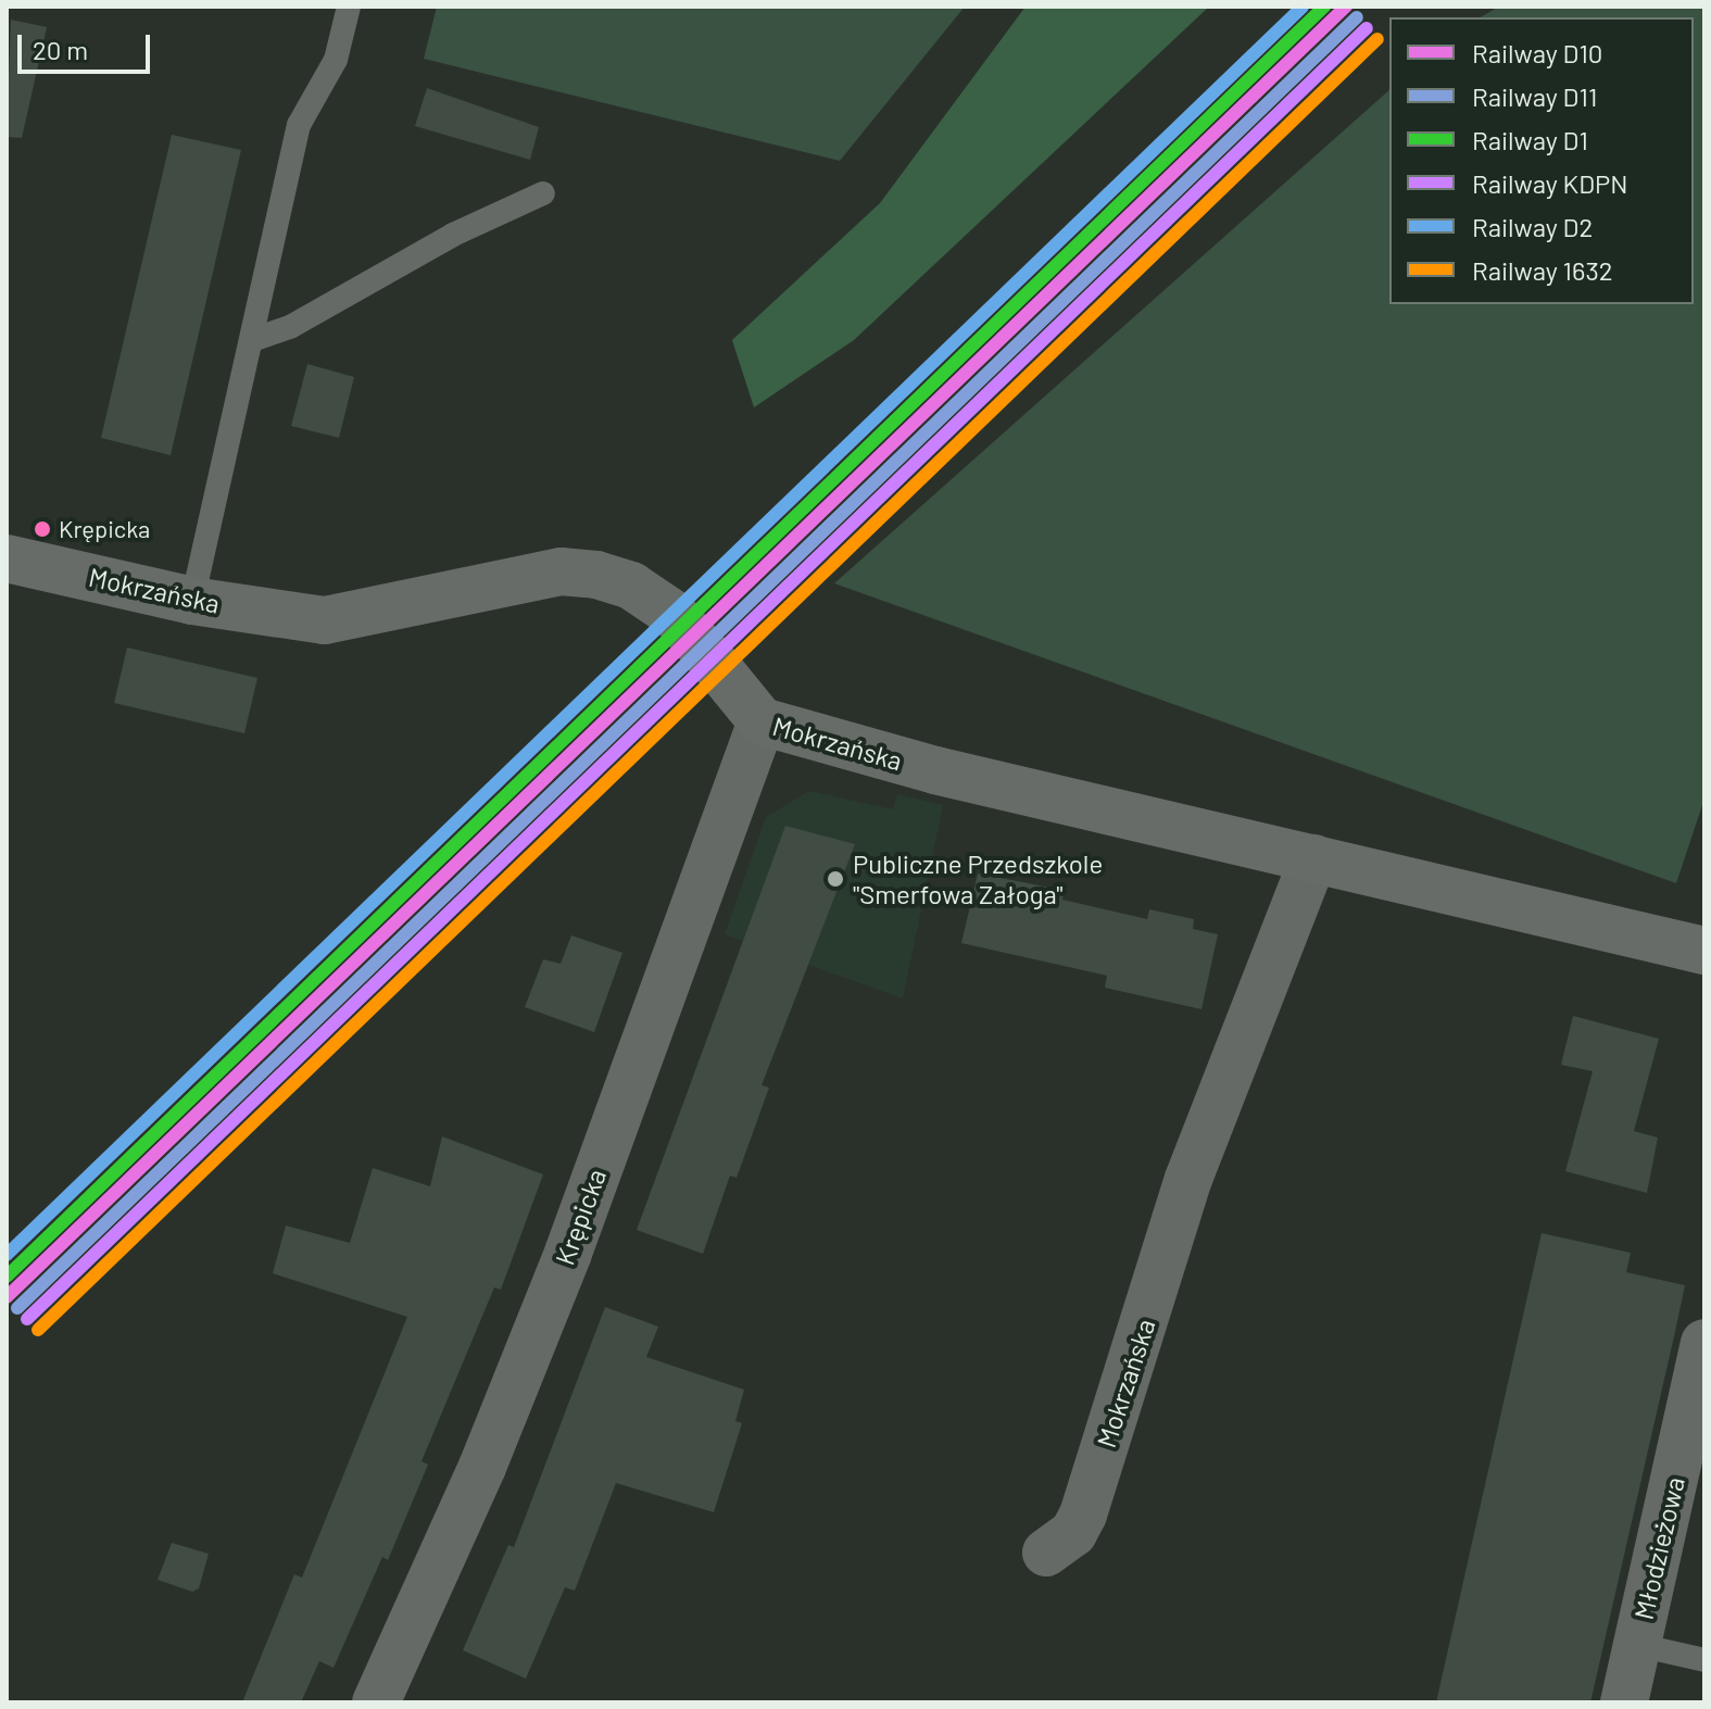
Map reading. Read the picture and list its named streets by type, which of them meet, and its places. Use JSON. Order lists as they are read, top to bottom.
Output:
{
  "streets": {
    "street": ["Mokrzańska", "Krępicka", "Młodzieżowa"]
  },
  "crossings": [
    ["Mokrzańska", "Krępicka"]
  ],
  "places": ["Krępicka", "Publiczne Przedszkole \"Smerfowa Załoga\""],
  "lines": [
    "rail line D10",
    "rail line D1",
    "rail line D2",
    "rail line D11",
    "rail line KDPN",
    "rail line 1632"
  ],
  "legend": [
    "Railway D10",
    "Railway D11",
    "Railway D1",
    "Railway KDPN",
    "Railway D2",
    "Railway 1632"
  ],
  "scale_bar": "20 m"
}
